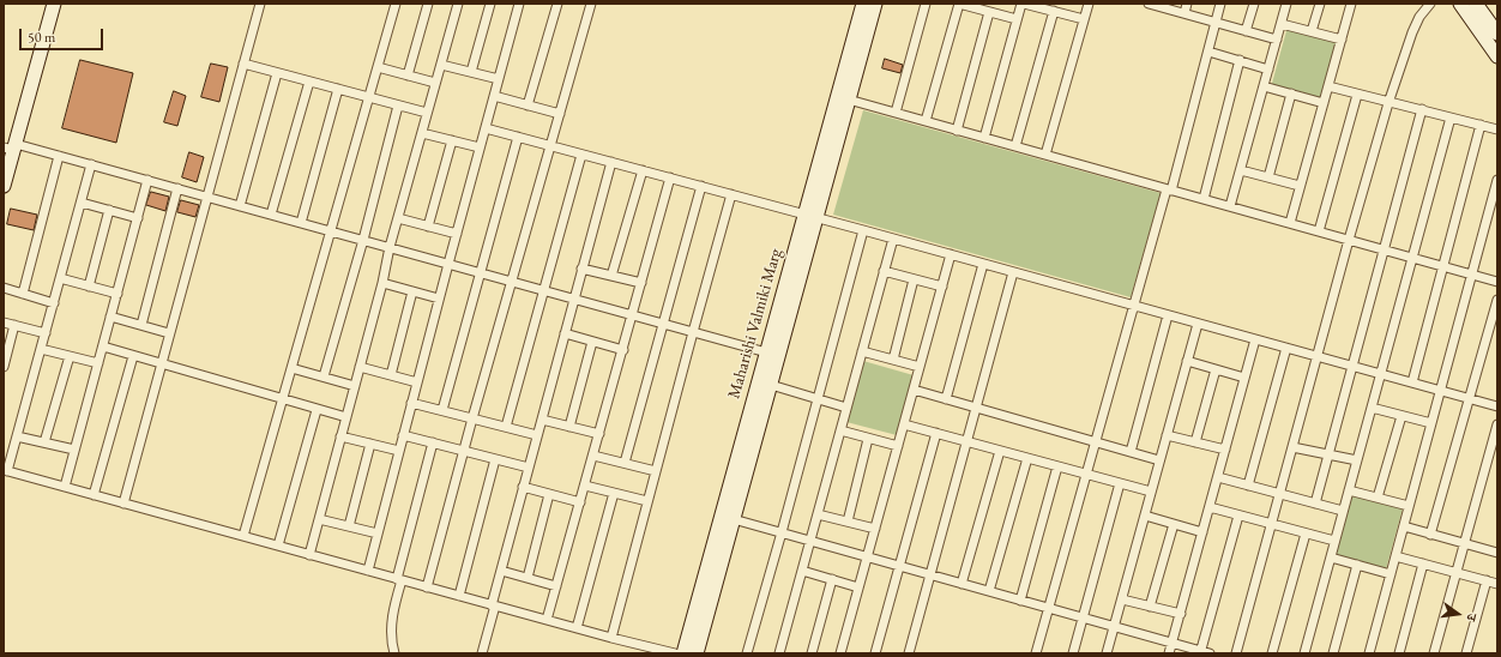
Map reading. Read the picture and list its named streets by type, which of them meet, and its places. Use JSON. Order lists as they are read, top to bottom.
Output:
{
  "streets": {
    "street": ["Maharishi Valmiki Marg"]
  },
  "scale_bar": "50 m",
  "north": "right"
}
